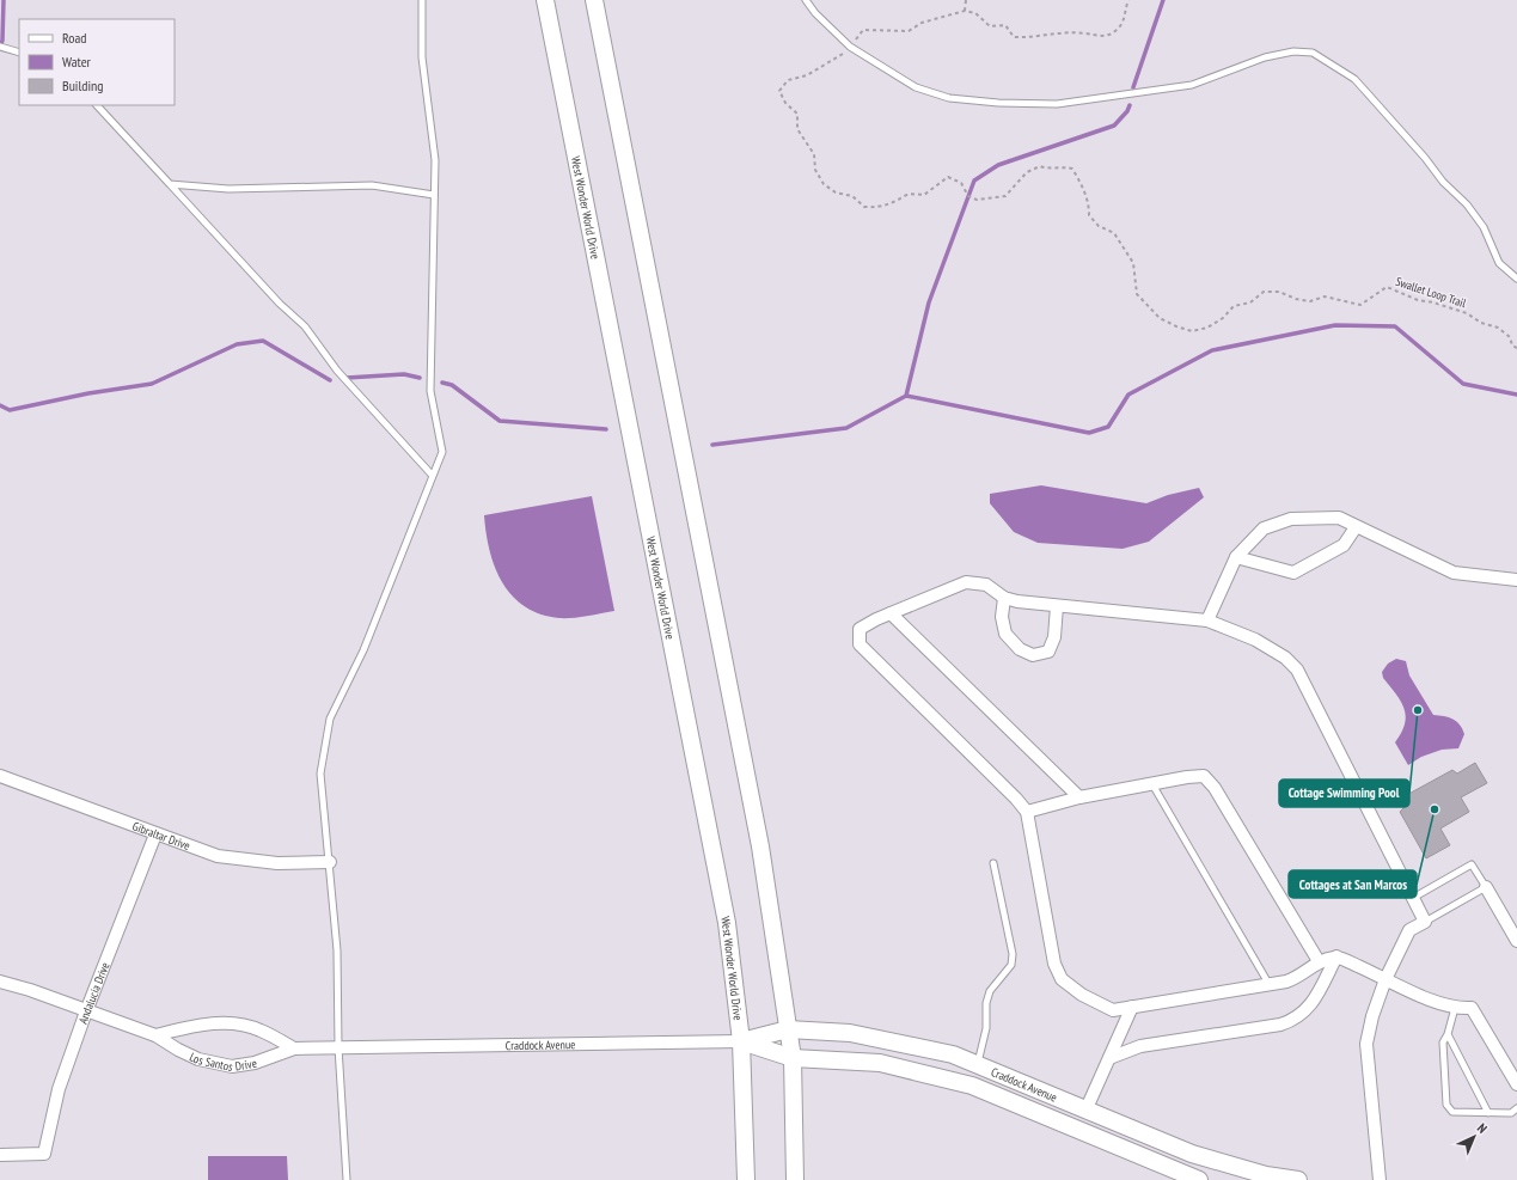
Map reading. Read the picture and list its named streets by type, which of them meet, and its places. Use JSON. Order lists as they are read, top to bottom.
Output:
{
  "streets": {
    "main road": ["West Wonder World Drive", "Craddock Avenue"],
    "street": ["Gibraltar Drive", "Andalucia Drive", "Los Santos Drive"],
    "path": ["Swallet Loop Trail"]
  },
  "crossings": [
    ["West Wonder World Drive", "Craddock Avenue"],
    ["Gibraltar Drive", "Andalucia Drive"],
    ["Andalucia Drive", "Los Santos Drive"],
    ["Craddock Avenue", "Los Santos Drive"]
  ],
  "places": ["Cottage Swimming Pool", "Cottages at San Marcos"],
  "legend": ["Road", "Water", "Building"],
  "north": "top right"
}
